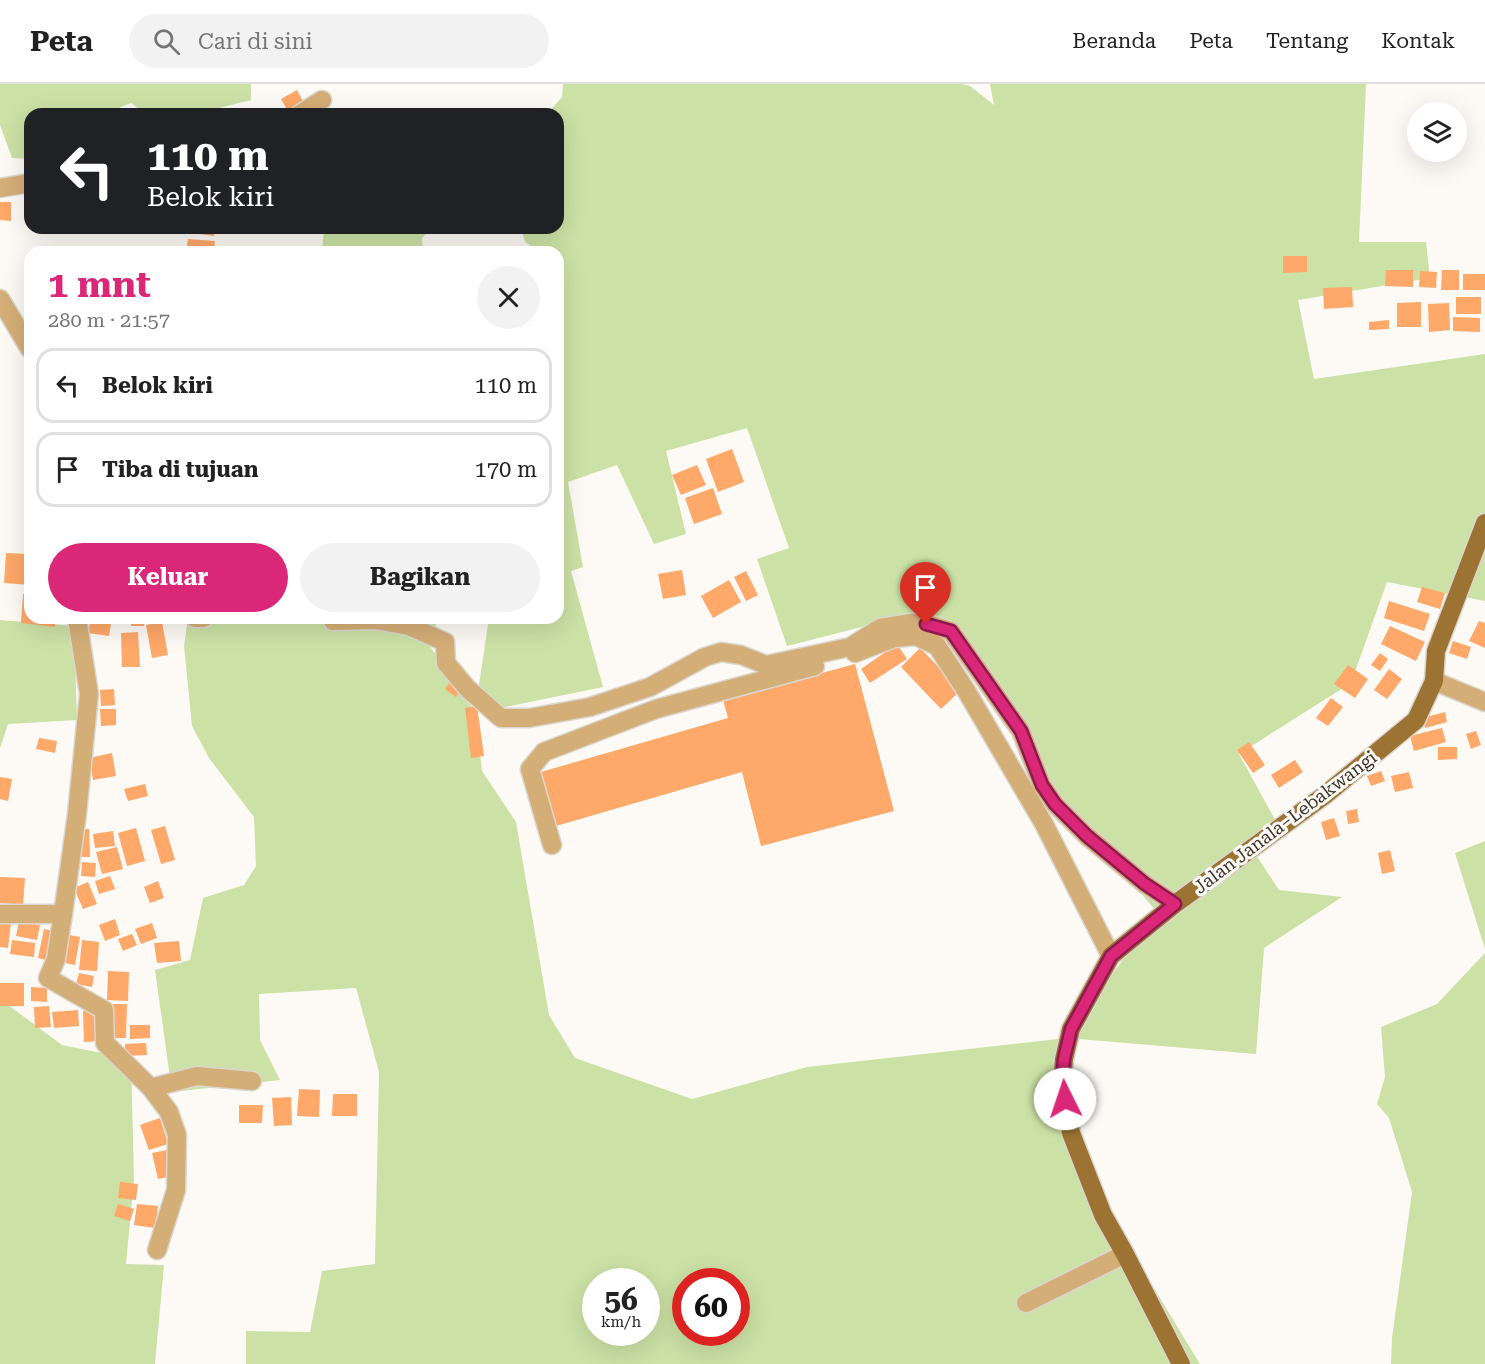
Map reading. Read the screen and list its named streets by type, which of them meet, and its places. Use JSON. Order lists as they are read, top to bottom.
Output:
{
  "streets": {
    "main road": ["Jalan Janala–Lebakwangi"]
  },
  "page": {
    "header": "Peta",
    "search": "Cari di sini",
    "nav": [
      "Beranda",
      "Peta",
      "Tentang",
      "Kontak"
    ],
    "turn": ["110 m", "Belok kiri"],
    "heading": ["1 mnt", "280 m · 21:57"],
    "list": [
      {
        "name": "Belok kiri",
        "value": "110 m"
      },
      {
        "name": "Tiba di tujuan",
        "value": "170 m"
      }
    ],
    "buttons": ["Keluar", "Bagikan"],
    "speed": "56 km/h",
    "limit": "60"
  }
}
